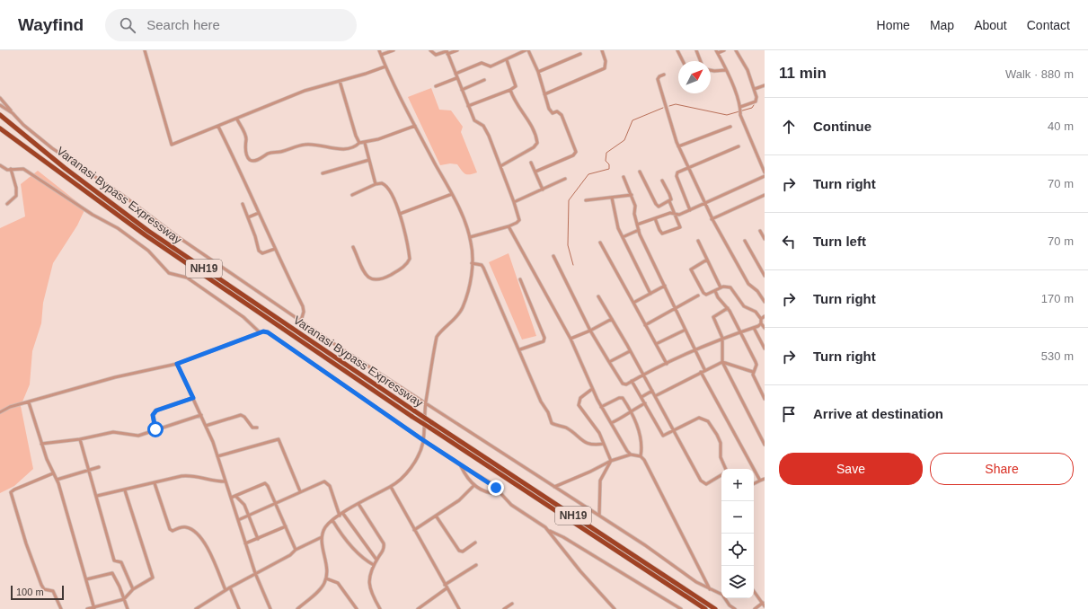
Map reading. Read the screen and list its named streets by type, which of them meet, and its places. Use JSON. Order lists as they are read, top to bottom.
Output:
{
  "streets": {
    "highway": ["Varanasi Bypass Expressway", "NH19"]
  },
  "scale_bar": "100 m",
  "north": "top right",
  "page": {
    "header": "Wayfind",
    "search": "Search here",
    "nav": [
      "Home",
      "Map",
      "About",
      "Contact"
    ],
    "heading": ["11 min", "Walk · 880 m"],
    "list": [
      ["Continue", "40 m"],
      ["Turn right", "70 m"],
      ["Turn left", "70 m"],
      ["Turn right", "170 m"],
      ["Turn right", "530 m"],
      "Arrive at destination"
    ],
    "buttons": ["Save", "Share"],
    "map_buttons": ["+", "−"],
    "scale": "100 m"
  }
}
